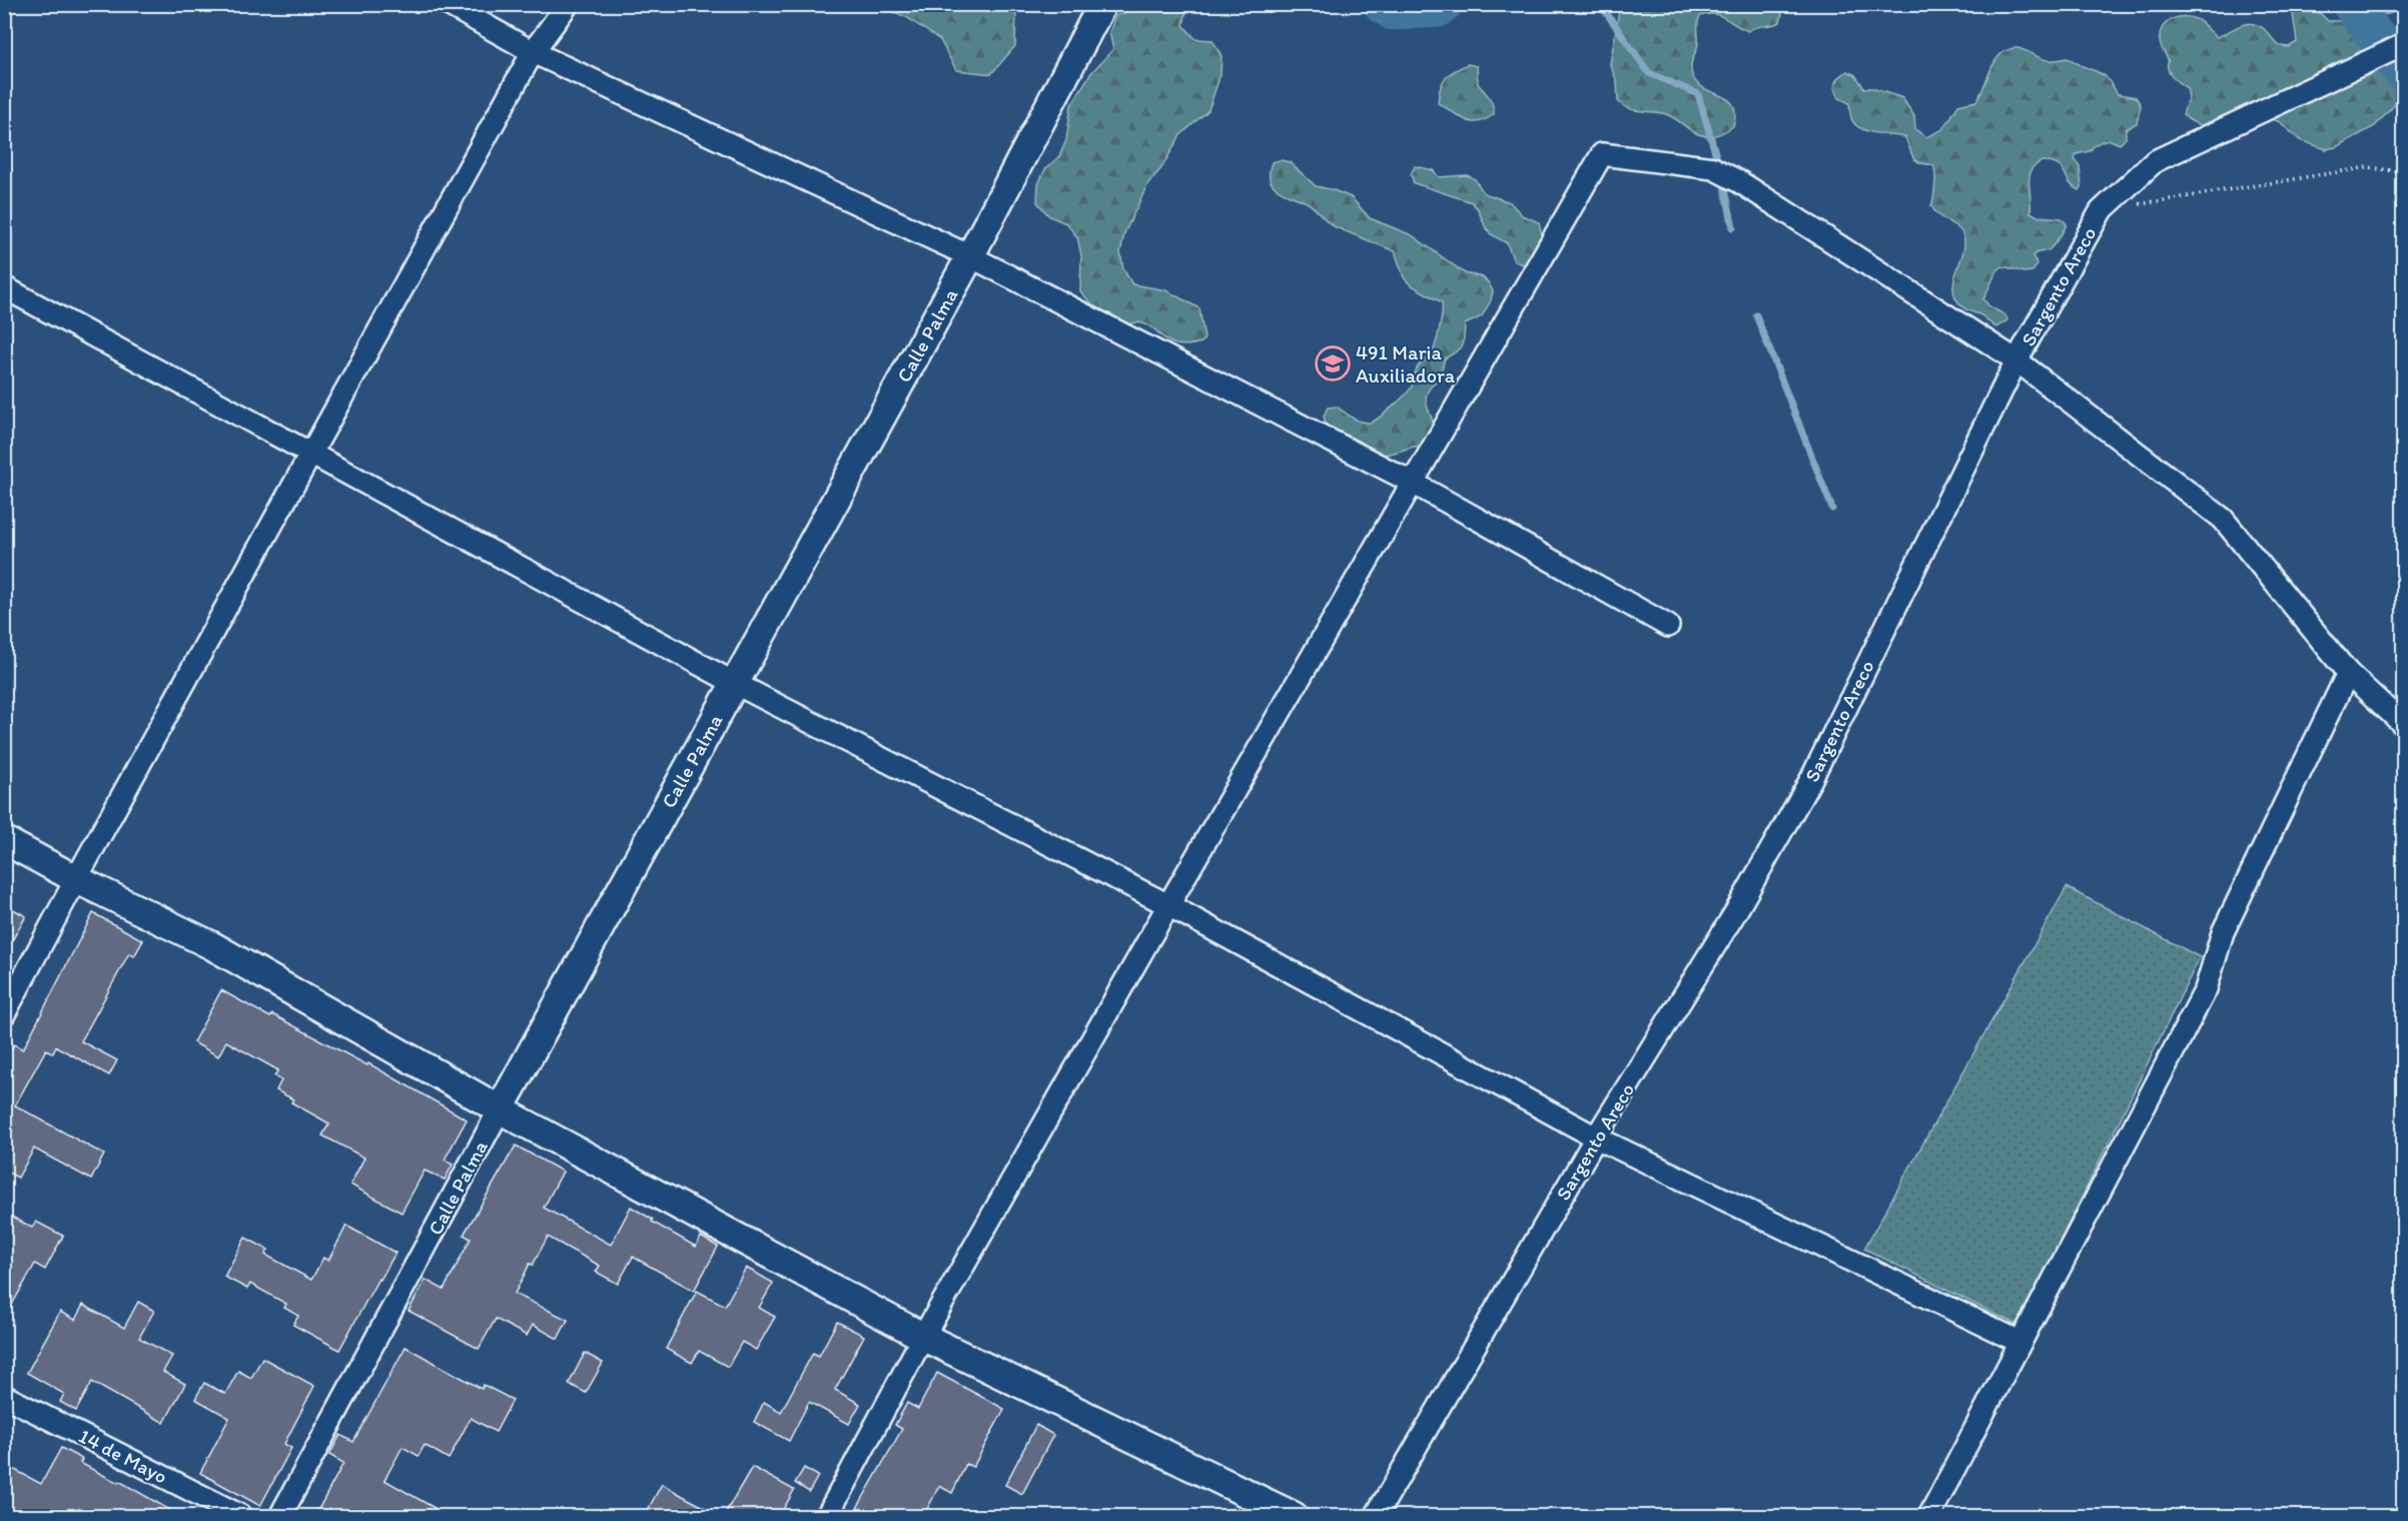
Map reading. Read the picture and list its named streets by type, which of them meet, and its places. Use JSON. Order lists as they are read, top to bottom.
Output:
{
  "streets": {
    "street": ["Sargento Areco", "Calle Palma", "14 de Mayo"]
  },
  "places": {
    "school or university": ["491 Maria Auxiliadora"]
  }
}
